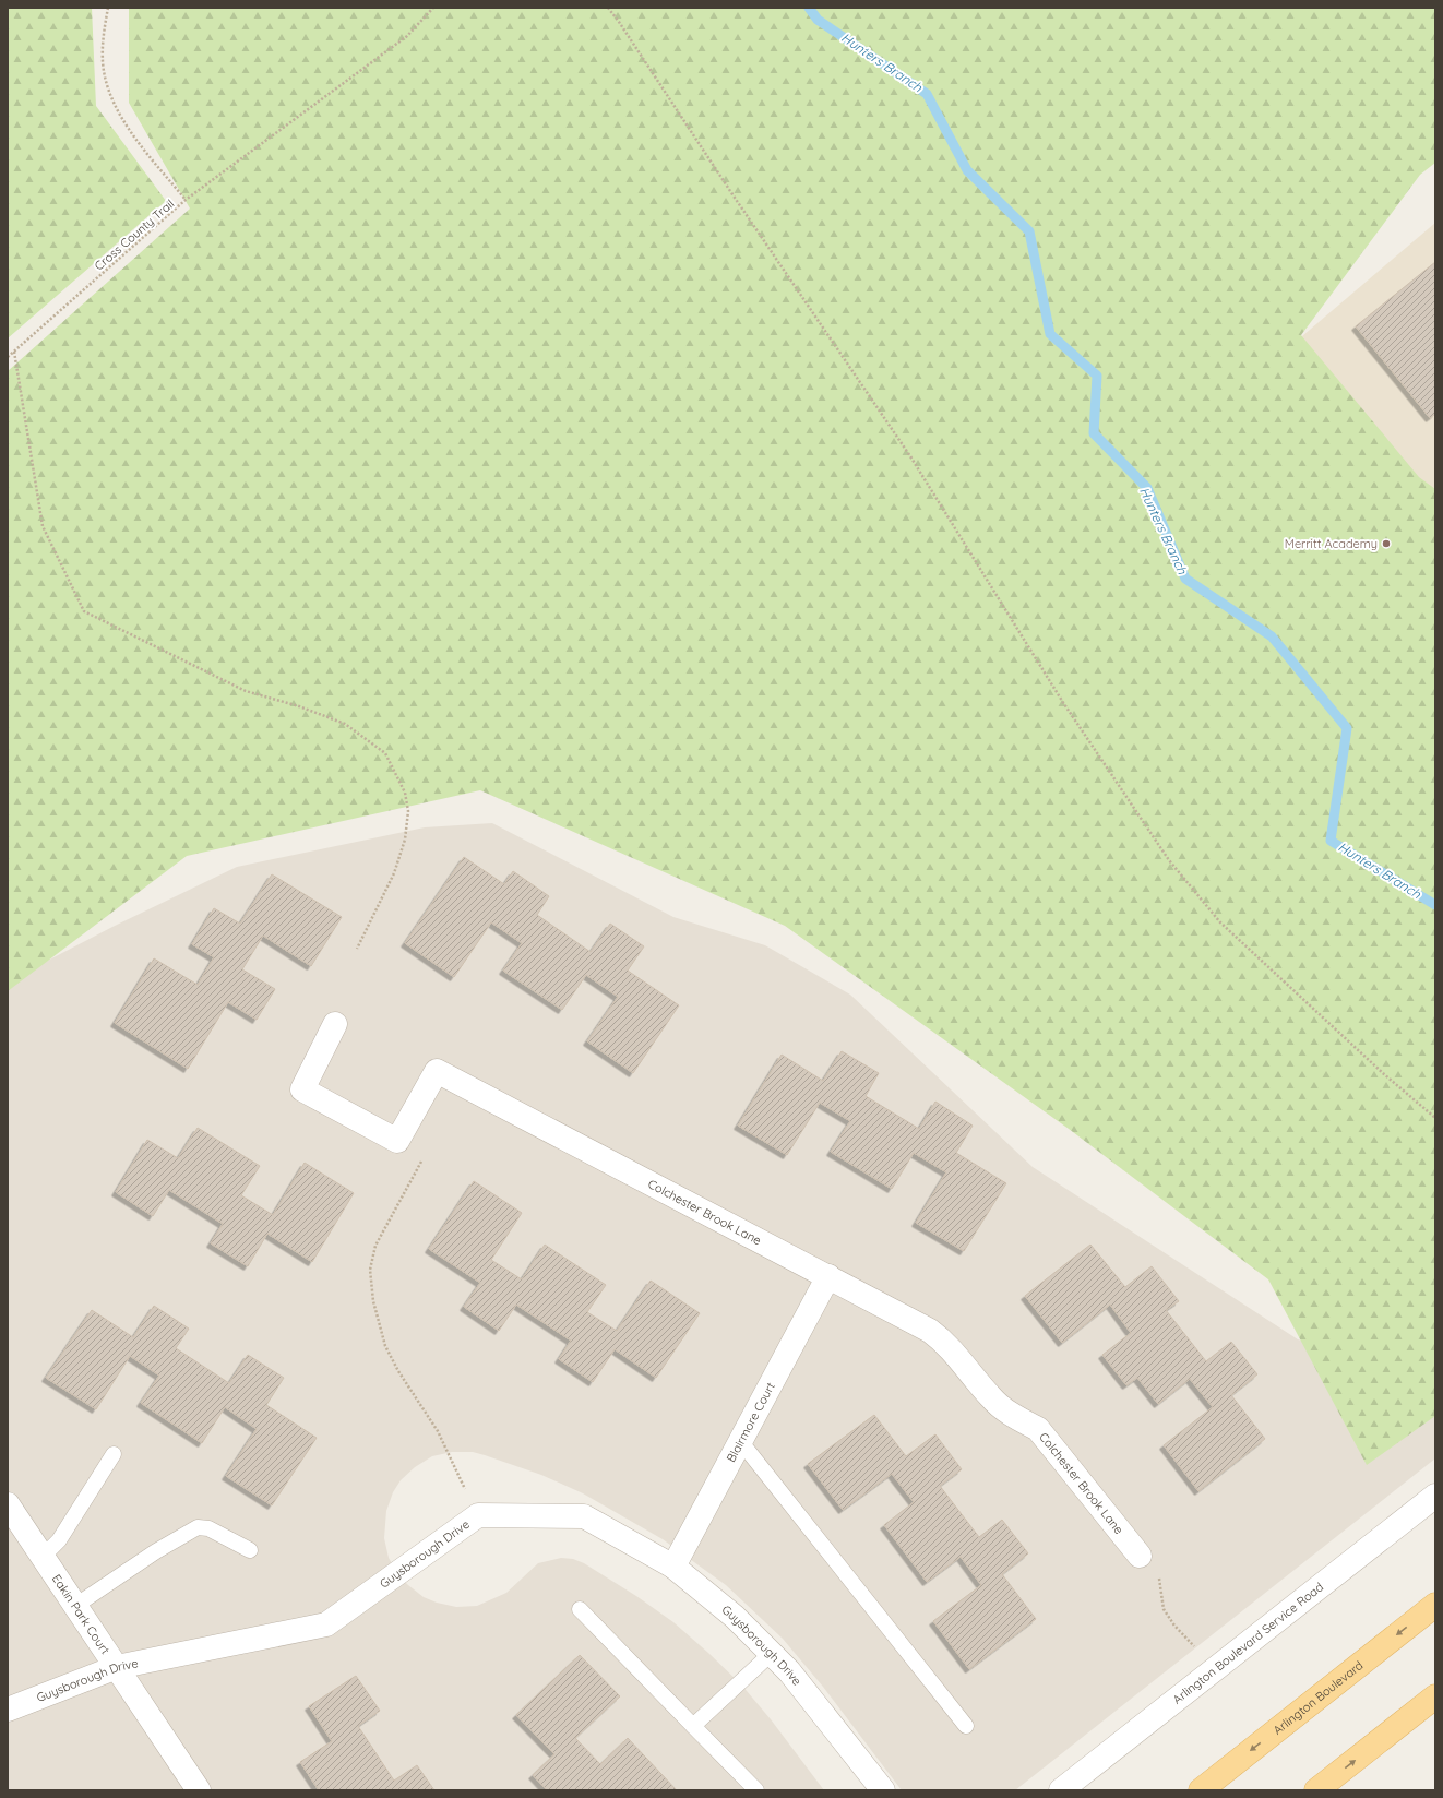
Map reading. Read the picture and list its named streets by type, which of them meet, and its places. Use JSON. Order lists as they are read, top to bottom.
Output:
{
  "streets": {
    "main road": ["Arlington Boulevard"],
    "street": [
      "Colchester Brook Lane",
      "Blairmore Court",
      "Guysborough Drive",
      "Eakin Park Court",
      "Arlington Boulevard Service Road"
    ],
    "path": ["Cross County Trail"]
  },
  "crossings": [
    ["Colchester Brook Lane", "Blairmore Court"],
    ["Blairmore Court", "Guysborough Drive"],
    ["Guysborough Drive", "Eakin Park Court"]
  ],
  "water": ["Hunters Branch"],
  "places": ["Merritt Academy"]
}
